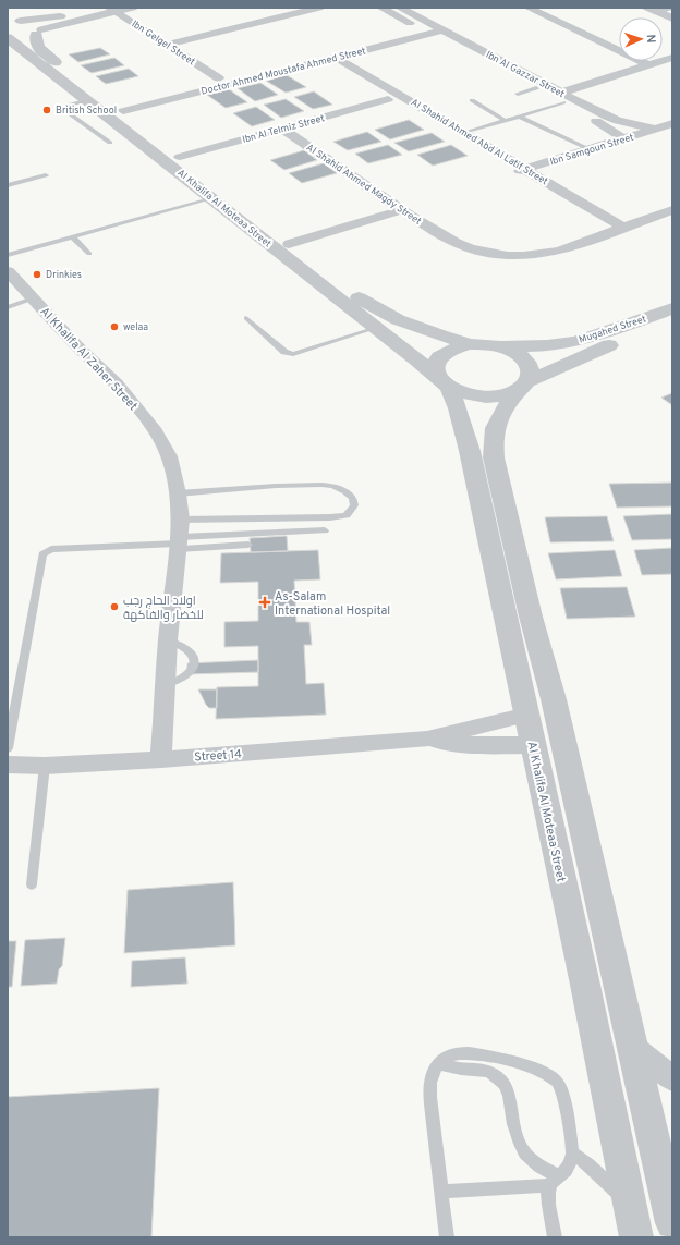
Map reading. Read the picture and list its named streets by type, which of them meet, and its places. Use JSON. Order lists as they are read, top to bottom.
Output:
{
  "streets": {
    "street": [
      "Ibn Gelgel Street",
      "Doctor Ahmed Moustafa Ahmed Street",
      "Ibn Al Gazzar Street",
      "Ibn Al Telmiz Street",
      "Al Shahid Ahmed Abd Al Latif Street",
      "Ibn Samgoun Street",
      "Al Shahid Ahmed Magdy Street",
      "Al Khalifa Al Moteaa Street",
      "Mugahed Street",
      "Al Khalifa Al Zaher Street",
      "Street 14"
    ]
  },
  "crossings": [
    ["Ibn Gelgel Street", "Doctor Ahmed Moustafa Ahmed Street"],
    ["Doctor Ahmed Moustafa Ahmed Street", "Ibn Al Gazzar Street"],
    ["Doctor Ahmed Moustafa Ahmed Street", "Al Shahid Ahmed Abd Al Latif Street"],
    ["Doctor Ahmed Moustafa Ahmed Street", "Al Khalifa Al Moteaa Street"],
    ["Ibn Al Gazzar Street", "Ibn Samgoun Street"],
    ["Ibn Al Telmiz Street", "Al Shahid Ahmed Abd Al Latif Street"],
    ["Ibn Al Telmiz Street", "Al Shahid Ahmed Magdy Street"],
    ["Ibn Al Telmiz Street", "Al Khalifa Al Moteaa Street"],
    ["Al Shahid Ahmed Abd Al Latif Street", "Ibn Samgoun Street"],
    ["Al Shahid Ahmed Abd Al Latif Street", "Al Shahid Ahmed Magdy Street"],
    ["Al Khalifa Al Moteaa Street", "Mugahed Street"],
    ["Al Khalifa Al Moteaa Street", "Street 14"],
    ["Al Khalifa Al Zaher Street", "Street 14"]
  ],
  "places": {
    "other": [
      "British School",
      "Drinkies",
      "welaa",
      "اولاد الحاج رجب للخضار والفاكهة"
    ],
    "health": ["As-Salam International Hospital"]
  },
  "north": "right"
}
